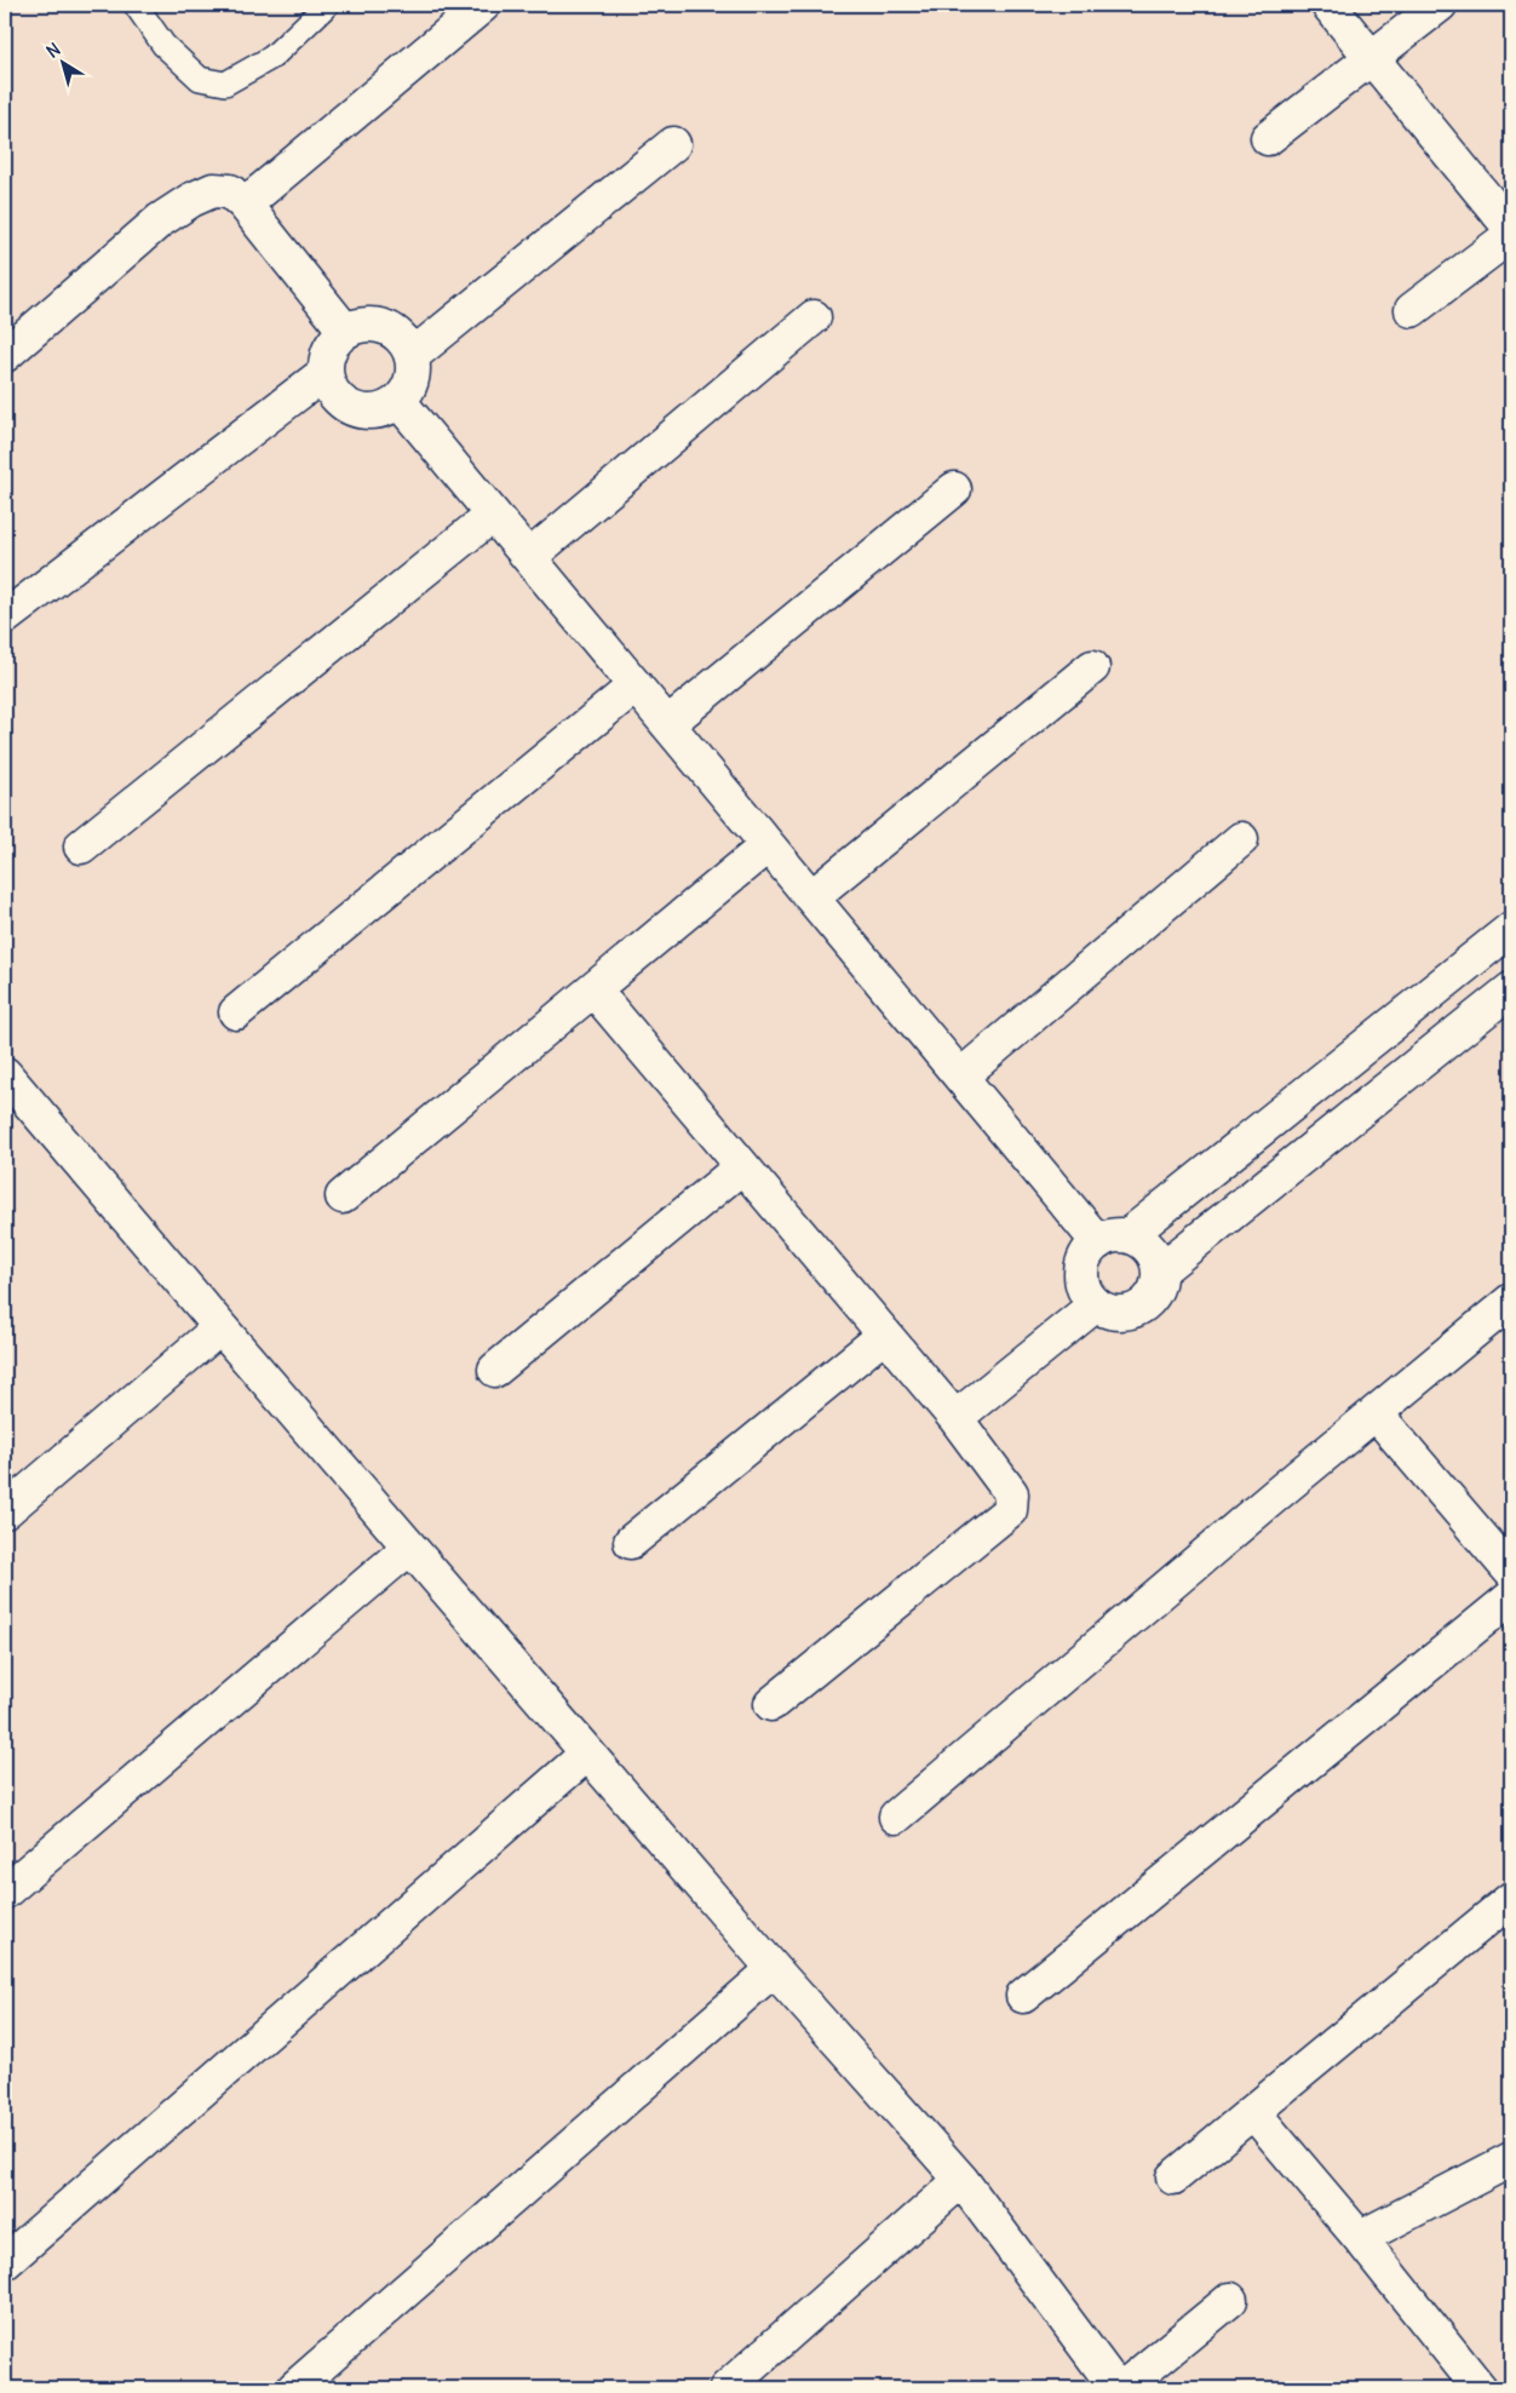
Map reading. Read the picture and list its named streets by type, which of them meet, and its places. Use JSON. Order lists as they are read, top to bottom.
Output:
{
  "north": "top left"
}
